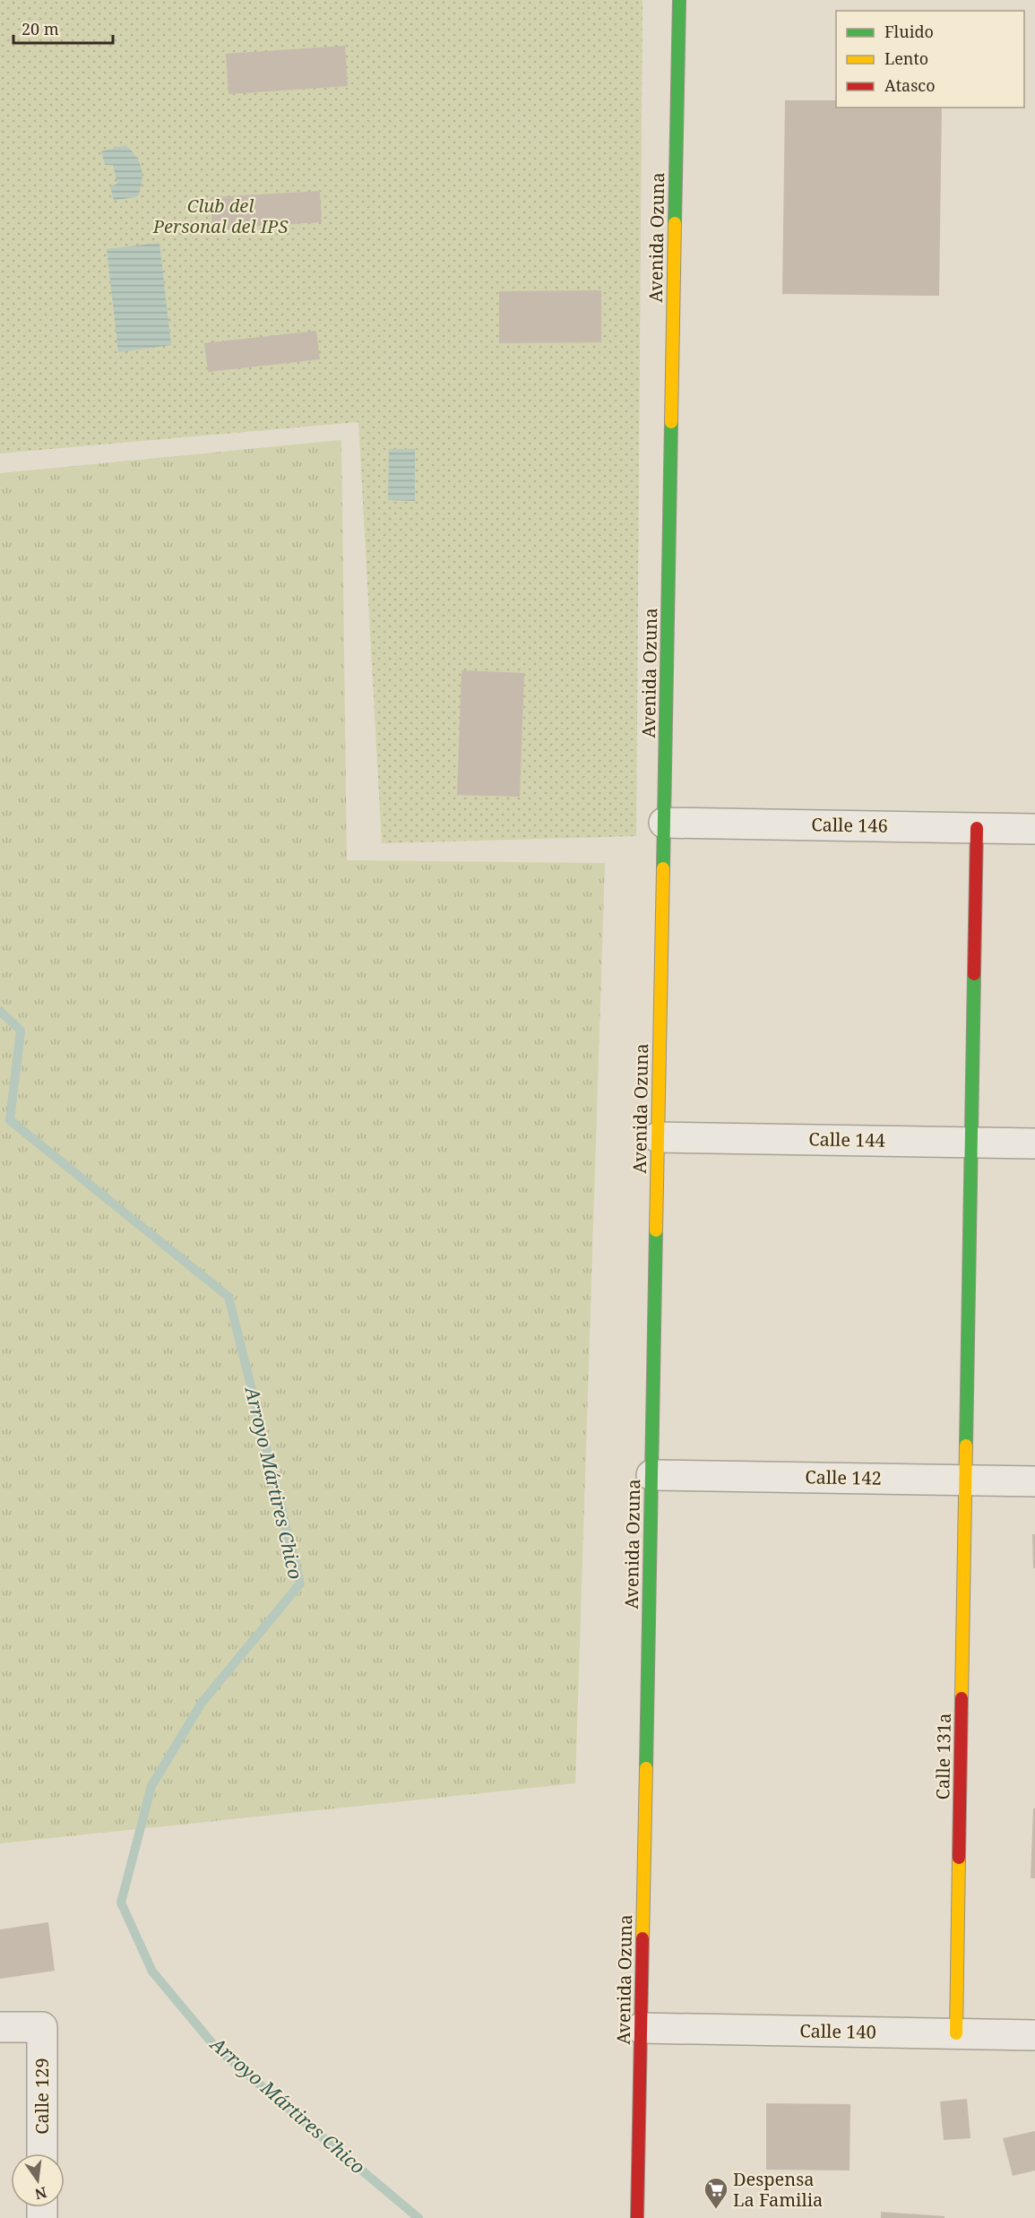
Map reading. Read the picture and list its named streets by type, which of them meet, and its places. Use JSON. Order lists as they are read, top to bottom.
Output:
{
  "streets": {
    "main road": ["Avenida Ozuna", "Calle 131a"],
    "street": [
      "Calle 146",
      "Calle 144",
      "Calle 142",
      "Calle 140",
      "Calle 129"
    ]
  },
  "crossings": [
    ["Avenida Ozuna", "Calle 146"],
    ["Avenida Ozuna", "Calle 144"],
    ["Avenida Ozuna", "Calle 142"],
    ["Avenida Ozuna", "Calle 140"],
    ["Calle 146", "Calle 131a"],
    ["Calle 144", "Calle 131a"],
    ["Calle 142", "Calle 131a"],
    ["Calle 131a", "Calle 140"]
  ],
  "water": ["Arroyo Mártires Chico"],
  "parks": ["Club del Personal del IPS"],
  "places": {
    "supermarket": ["Despensa La Familia"]
  },
  "legend": ["Fluido", "Lento", "Atasco"],
  "scale_bar": "20 m",
  "north": "bottom"
}
